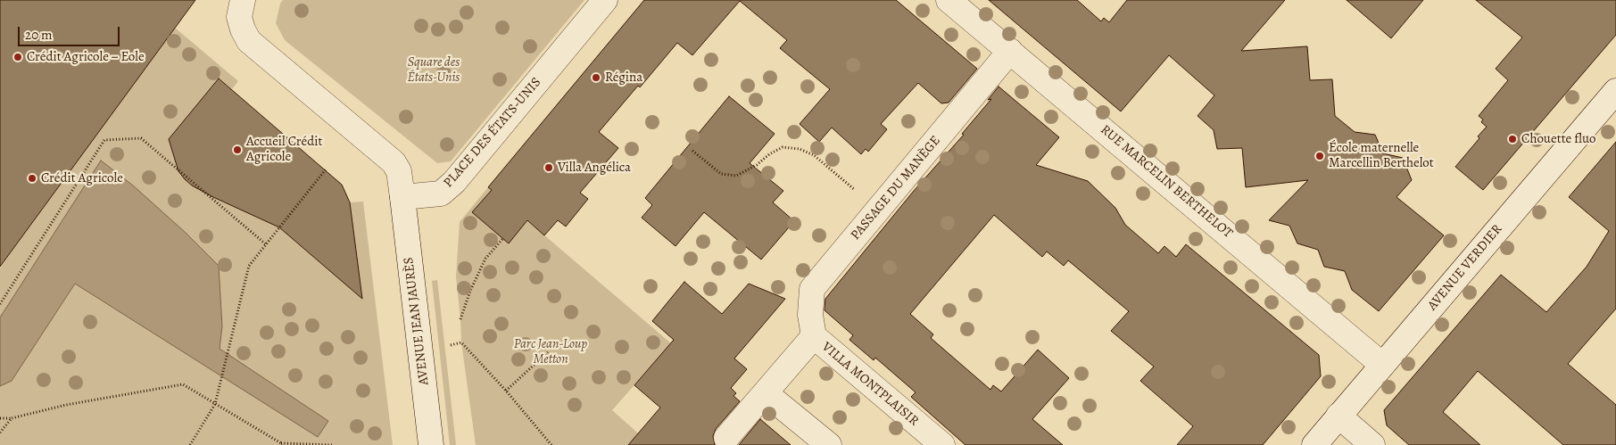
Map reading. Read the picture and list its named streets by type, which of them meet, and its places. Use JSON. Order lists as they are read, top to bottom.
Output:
{
  "streets": {
    "street": [
      "PLACE DES ÉTATS-UNIS",
      "RUE MARCELIN BERTHELOT",
      "PASSAGE DU MANÈGE",
      "AVENUE VERDIER",
      "AVENUE JEAN JAURÈS",
      "VILLA MONTPLAISIR"
    ]
  },
  "crossings": [
    ["PLACE DES ÉTATS-UNIS", "AVENUE JEAN JAURÈS"],
    ["RUE MARCELIN BERTHELOT", "PASSAGE DU MANÈGE"],
    ["RUE MARCELIN BERTHELOT", "AVENUE VERDIER"],
    ["PASSAGE DU MANÈGE", "VILLA MONTPLAISIR"]
  ],
  "parks": ["Square des États-Unis", "Parc Jean-Loup Metton"],
  "places": [
    "Crédit Agricole − Eole",
    "Régina",
    "Chouette fluo",
    "Accueil Crédit Agricole",
    "École maternelle Marcellin Berthelot",
    "Villa Angélica",
    "Crédit Agricole"
  ],
  "scale_bar": "20 m"
}
